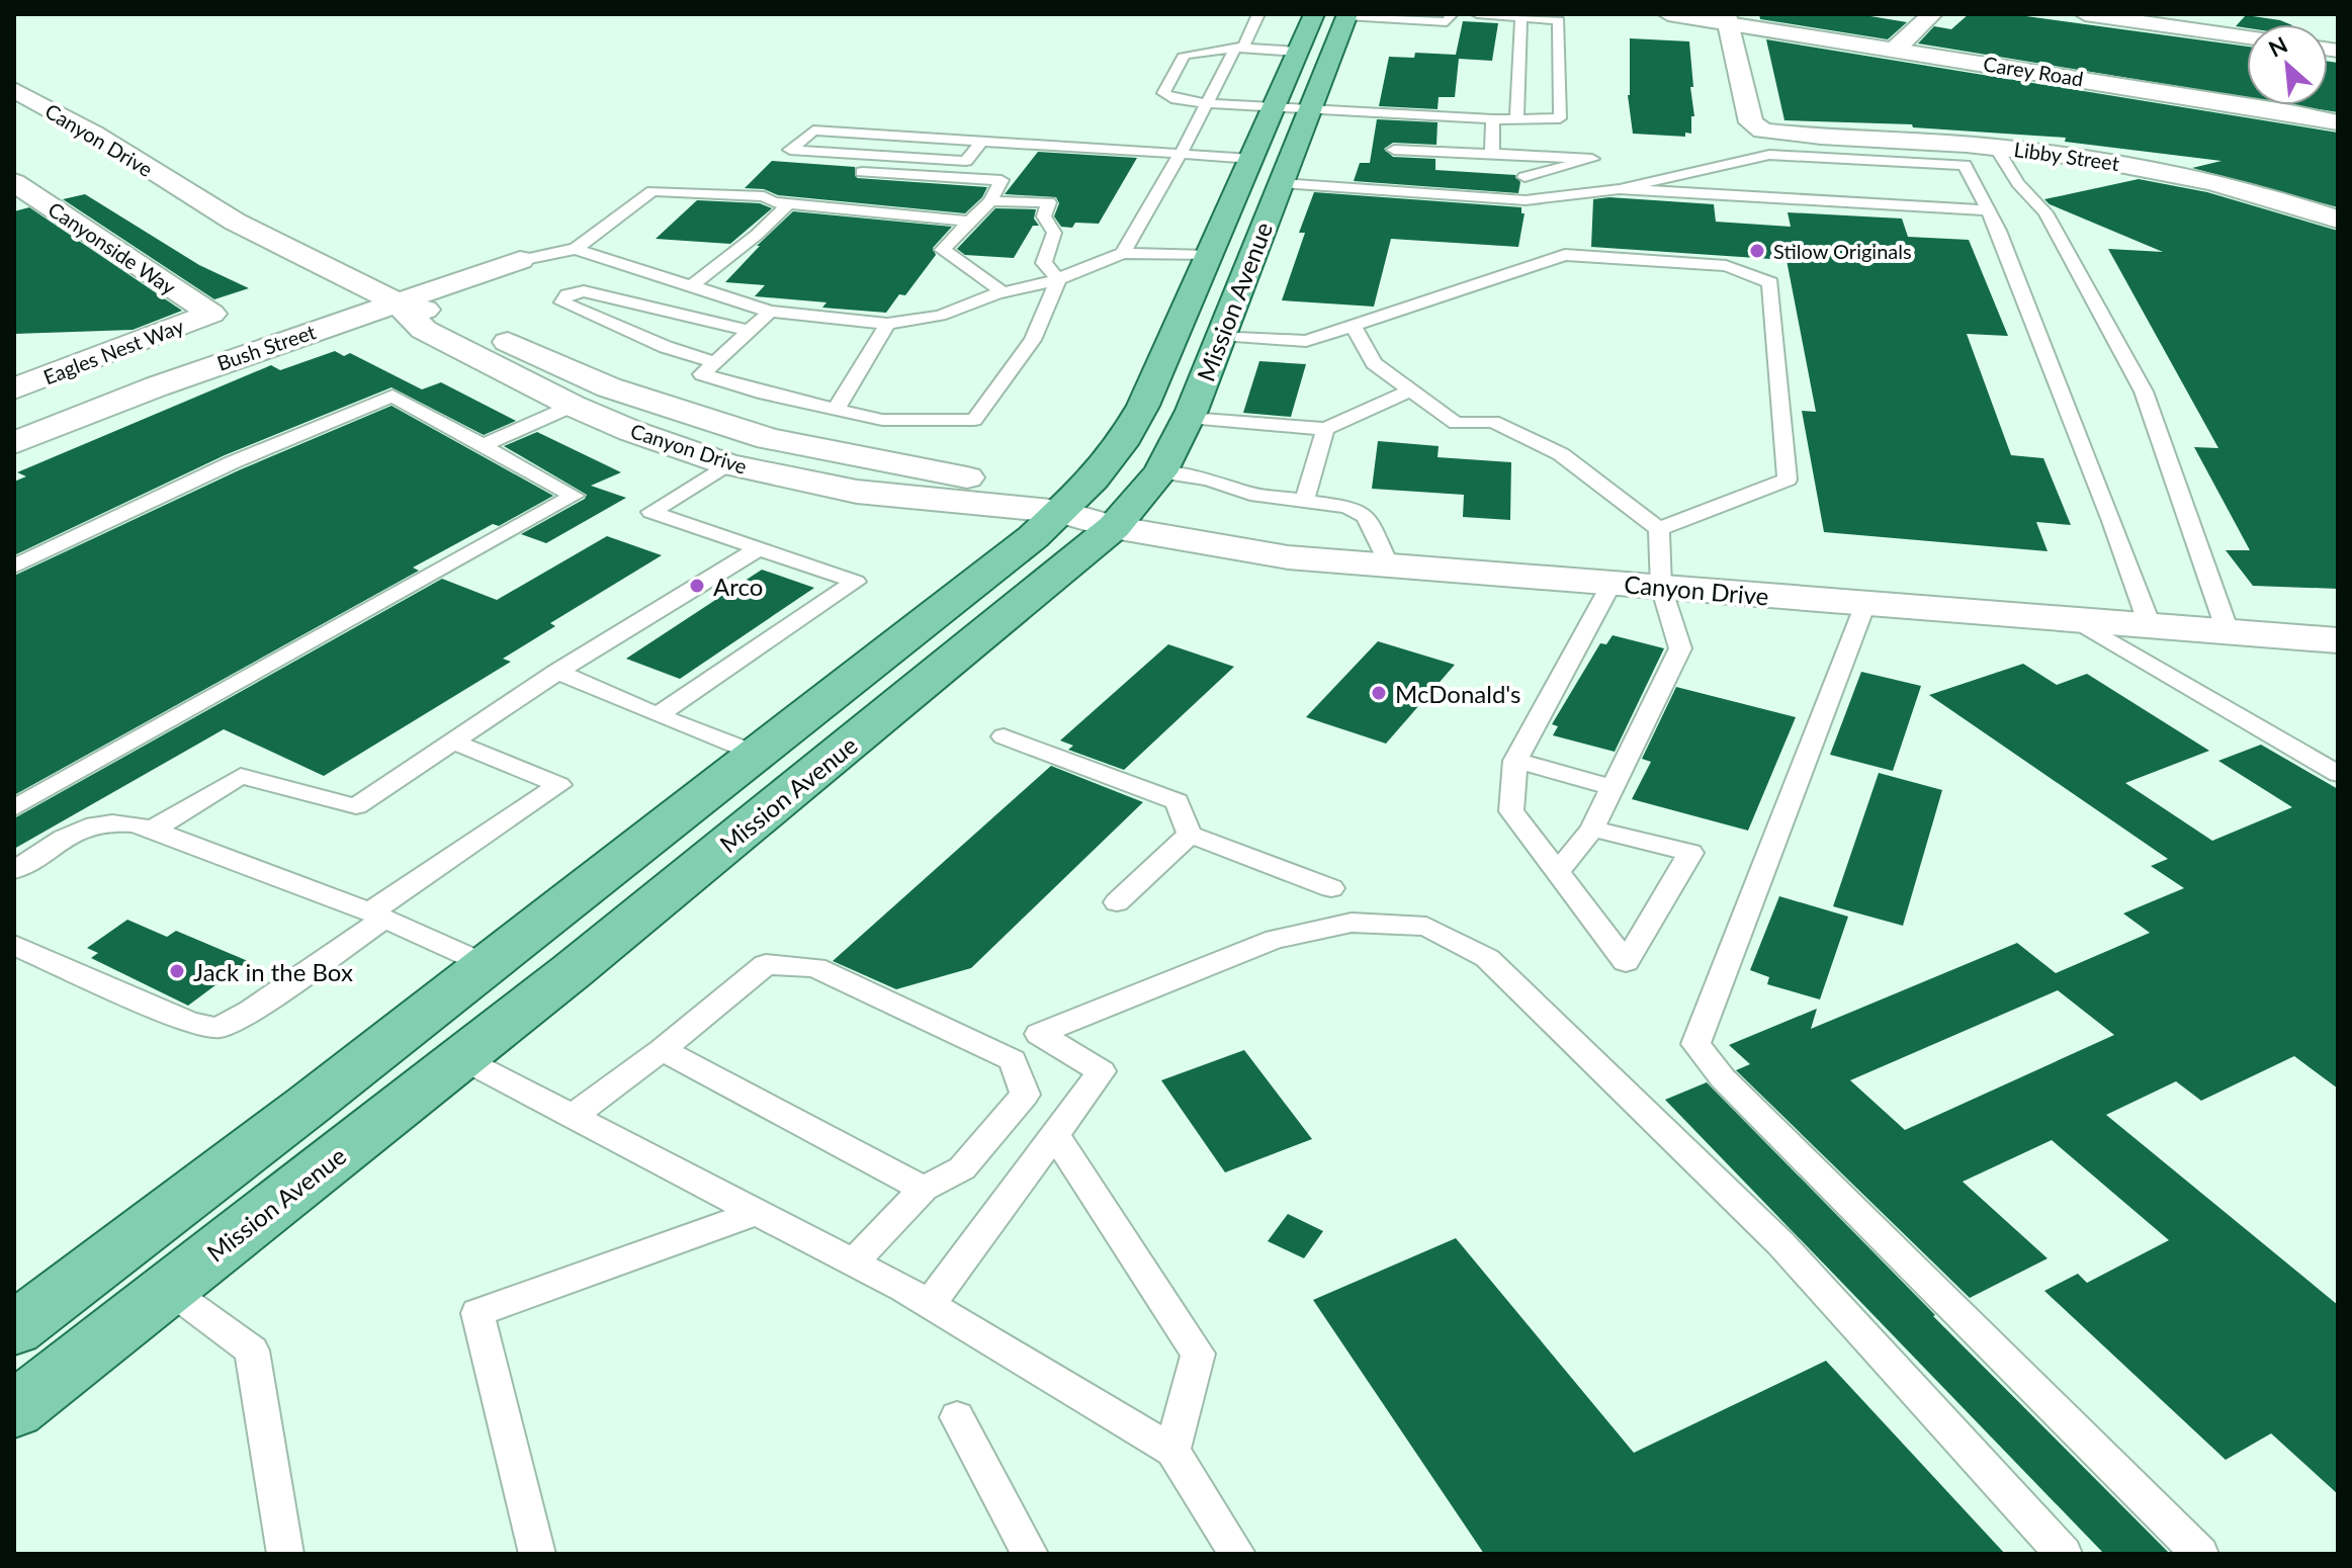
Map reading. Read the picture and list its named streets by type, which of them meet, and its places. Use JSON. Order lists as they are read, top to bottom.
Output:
{
  "streets": {
    "main road": [
      "Carey Road",
      "Canyon Drive",
      "Libby Street",
      "Canyonside Way",
      "Mission Avenue",
      "Bush Street",
      "Eagles Nest Way"
    ]
  },
  "crossings": [
    ["Carey Road", "Libby Street"],
    ["Canyon Drive", "Mission Avenue"],
    ["Canyon Drive", "Bush Street"],
    ["Canyonside Way", "Eagles Nest Way"]
  ],
  "places": [
    "Stilow Originals",
    "Arco",
    "McDonald's",
    "Jack in the Box"
  ],
  "north": "top left"
}
